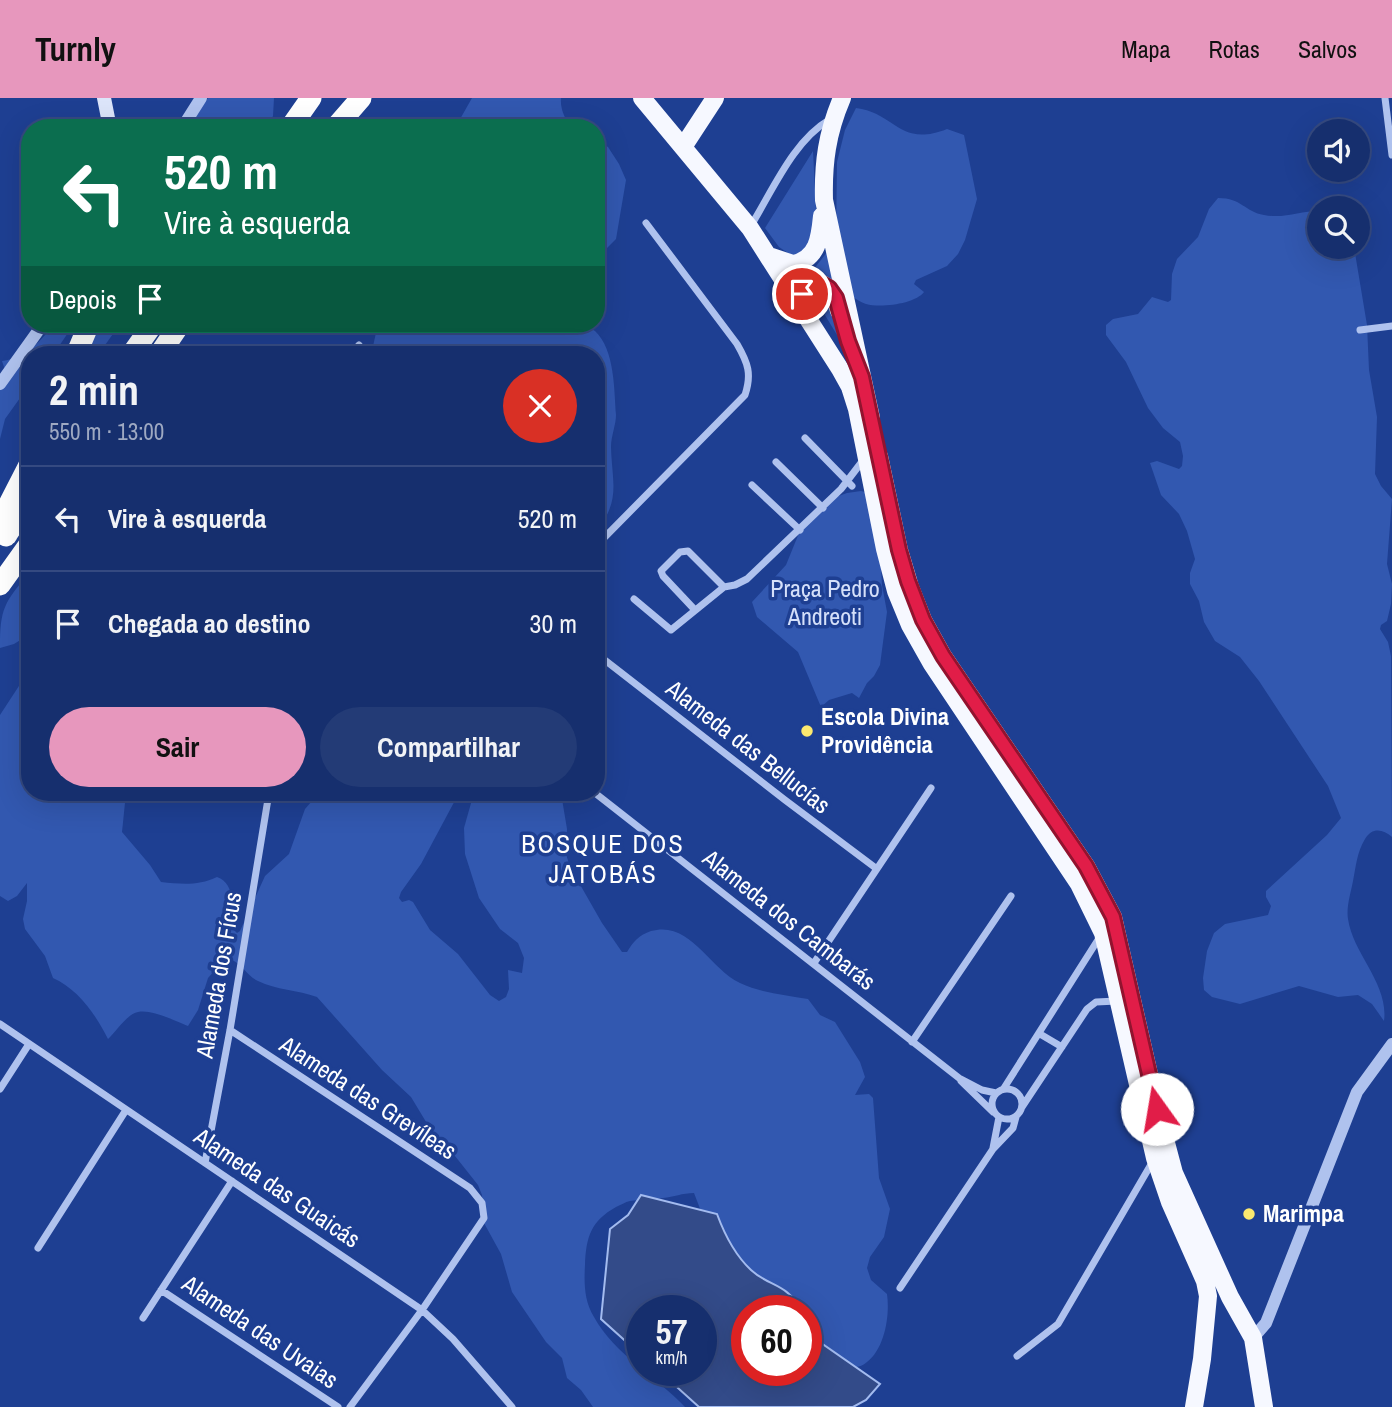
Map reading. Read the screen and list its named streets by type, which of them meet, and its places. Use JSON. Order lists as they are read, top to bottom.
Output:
{
  "streets": {
    "street": [
      "Alameda das Bellucías",
      "Alameda dos Cambarás",
      "Alameda dos Fícus",
      "Alameda das Grevíleas",
      "Alameda das Guaicás",
      "Alameda das Uvaias"
    ]
  },
  "crossings": [
    ["Alameda dos Fícus", "Alameda das Grevíleas"],
    ["Alameda dos Fícus", "Alameda das Guaicás"],
    ["Alameda das Grevíleas", "Alameda das Guaicás"]
  ],
  "districts": ["BOSQUE DOS JATOBÁS"],
  "parks": ["Praça Pedro Andreoti"],
  "places": ["Escola Divina Providência", "Marimpa"],
  "page": {
    "header": "Turnly",
    "nav": ["Mapa", "Rotas", "Salvos"],
    "turn": ["520 m", "Vire à esquerda"],
    "then": "Depois",
    "heading": ["2 min", "550 m · 13:00"],
    "list": [
      {
        "name": "Vire à esquerda",
        "value": "520 m"
      },
      {
        "name": "Chegada ao destino",
        "value": "30 m"
      }
    ],
    "buttons": ["Sair", "Compartilhar"],
    "speed": "57 km/h",
    "limit": "60"
  }
}
